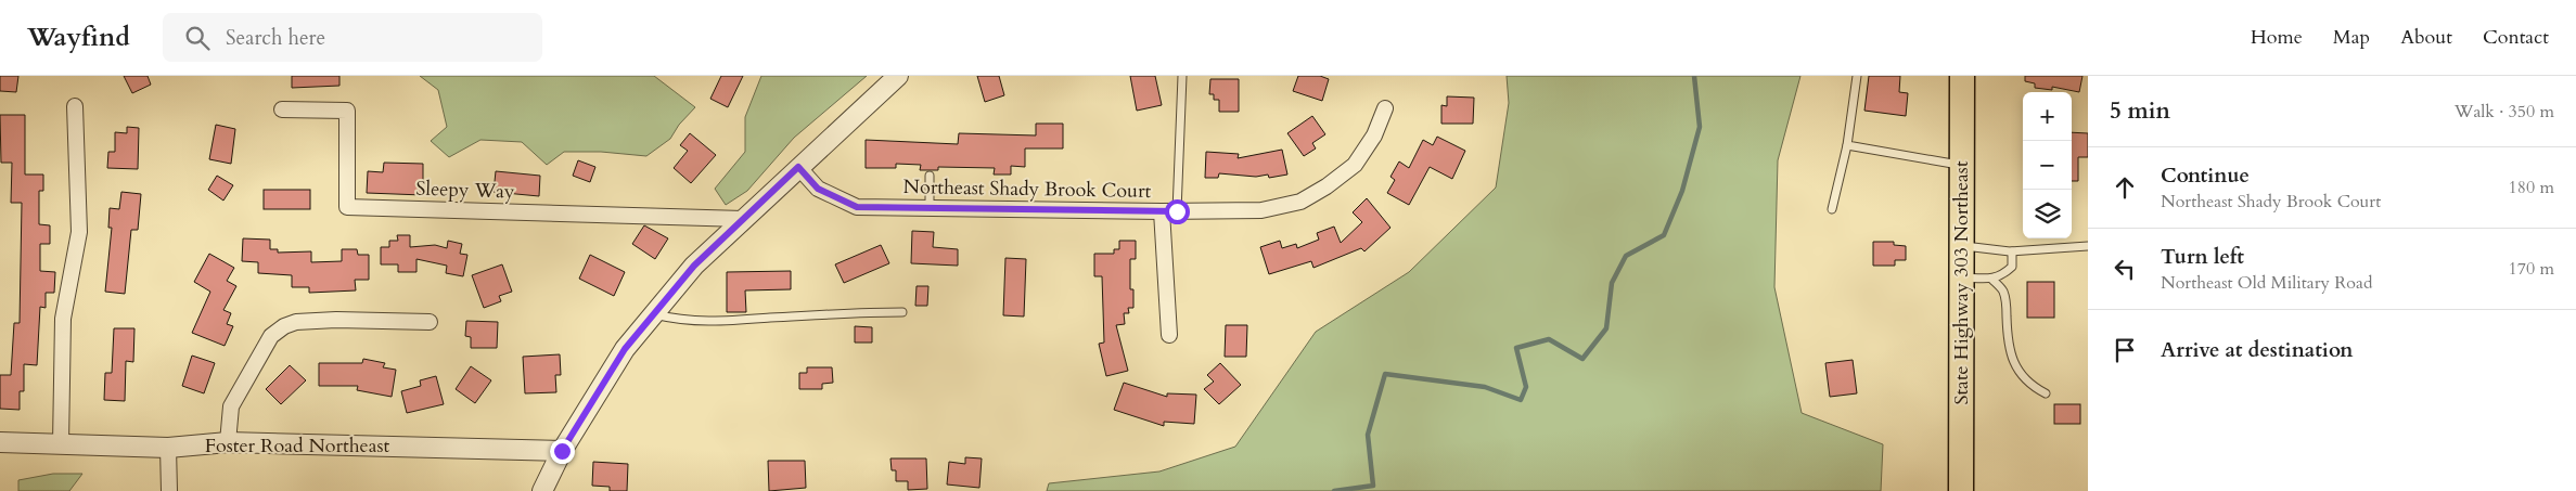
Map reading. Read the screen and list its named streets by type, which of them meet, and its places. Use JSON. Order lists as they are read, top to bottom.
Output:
{
  "streets": {
    "main road": ["State Highway 303 Northeast"],
    "street": ["Northeast Shady Brook Court", "Sleepy Way", "Foster Road Northeast"]
  },
  "page": {
    "header": "Wayfind",
    "search": "Search here",
    "nav": [
      "Home",
      "Map",
      "About",
      "Contact"
    ],
    "heading": ["5 min", "Walk · 350 m"],
    "map_buttons": ["+", "−"],
    "list": [
      ["Continue", "Northeast Shady Brook Court", "180 m"],
      ["Turn left", "Northeast Old Military Road", "170 m"],
      "Arrive at destination"
    ]
  }
}
